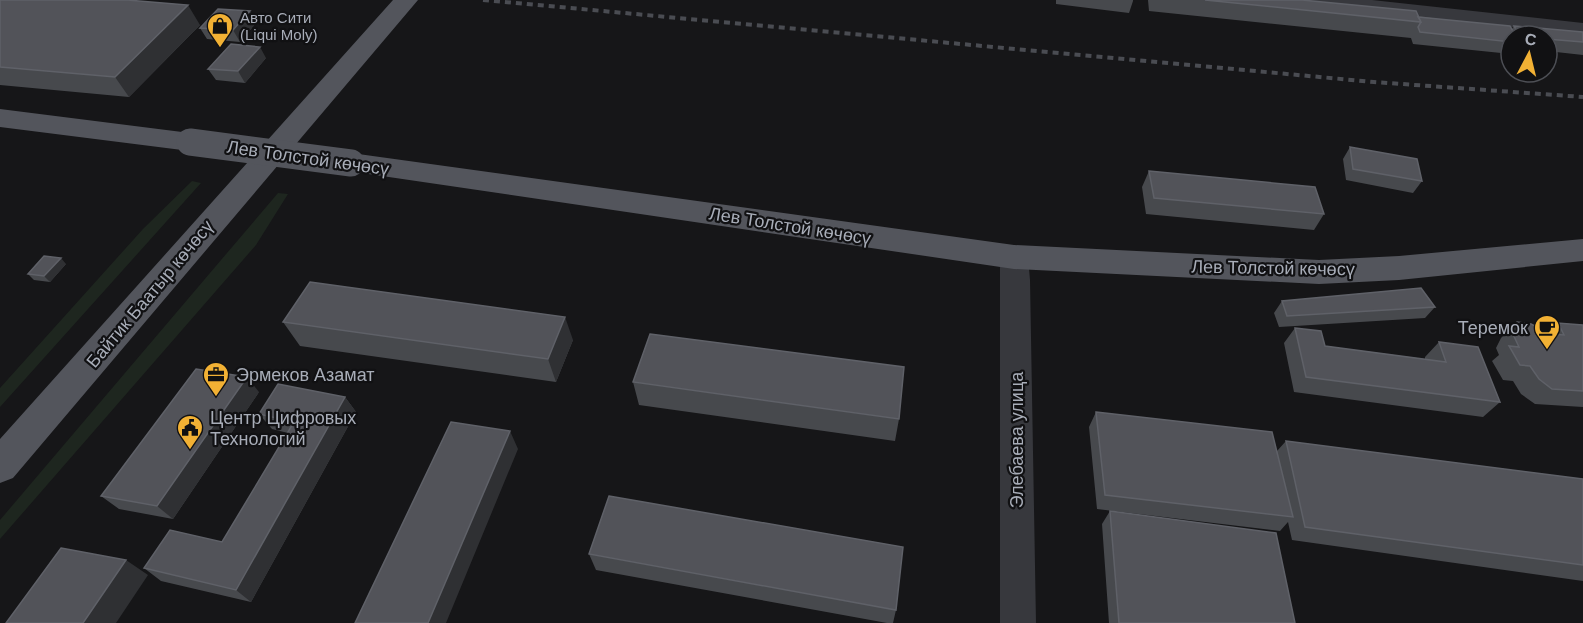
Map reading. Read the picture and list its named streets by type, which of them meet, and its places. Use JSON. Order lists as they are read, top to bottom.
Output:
{
  "streets": {
    "main road": ["Лев Толстой көчөсү", "Байтик Баатыр көчөсү"],
    "street": ["Элебаева улица"]
  },
  "crossings": [
    ["Лев Толстой көчөсү", "Элебаева улица"]
  ],
  "places": {
    "shop": ["Авто Сити (Liqui Moly)"],
    "cafe": ["Теремок"],
    "office": ["Эрмеков Азамат"],
    "public building": ["Центр Цифровых Технологий"]
  },
  "north": "top"
}
